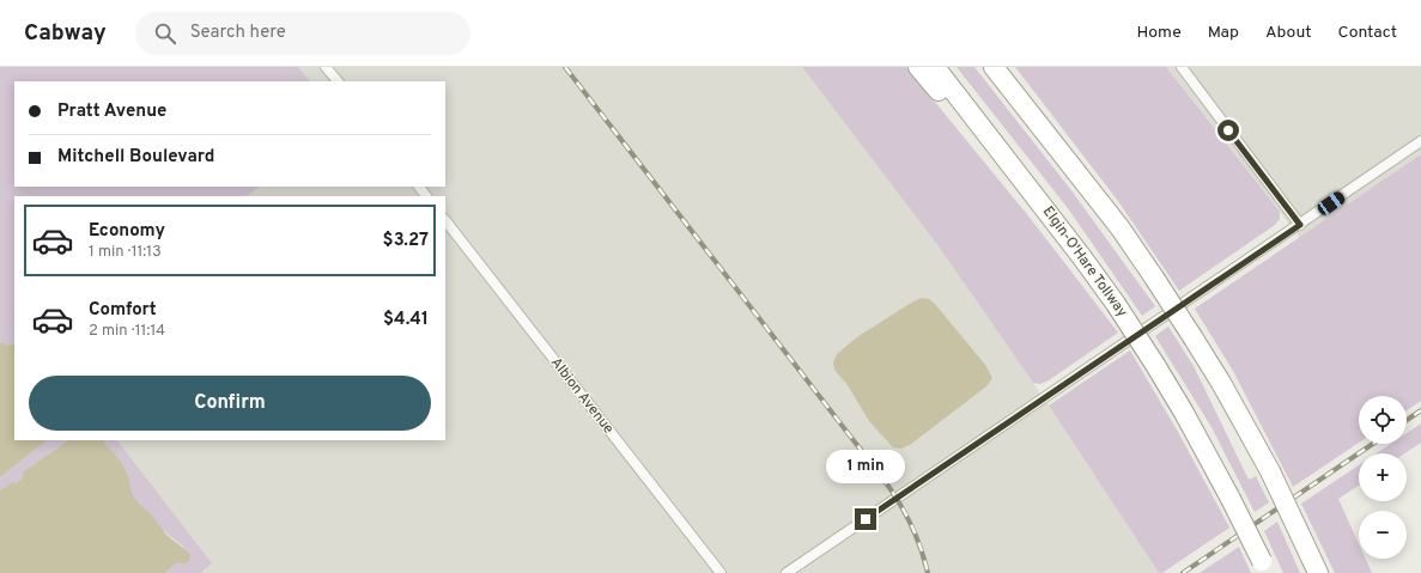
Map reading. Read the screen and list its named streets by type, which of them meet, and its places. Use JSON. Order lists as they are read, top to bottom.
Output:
{
  "streets": {
    "highway": ["Elgin-O'Hare Tollway"],
    "street": ["Albion Avenue"]
  },
  "page": {
    "header": "Cabway",
    "search": "Search here",
    "nav": [
      "Home",
      "Map",
      "About",
      "Contact"
    ],
    "banner": ["Pratt Avenue", "Mitchell Boulevard"],
    "list": [
      {
        "name": "Economy",
        "note": "1 min · 11:13",
        "value": "$3.27"
      },
      {
        "name": "Comfort",
        "note": "2 min · 11:14",
        "value": "$4.41"
      }
    ],
    "buttons": "Confirm",
    "map_buttons": ["+", "−"],
    "bubble": "1 min"
  }
}
